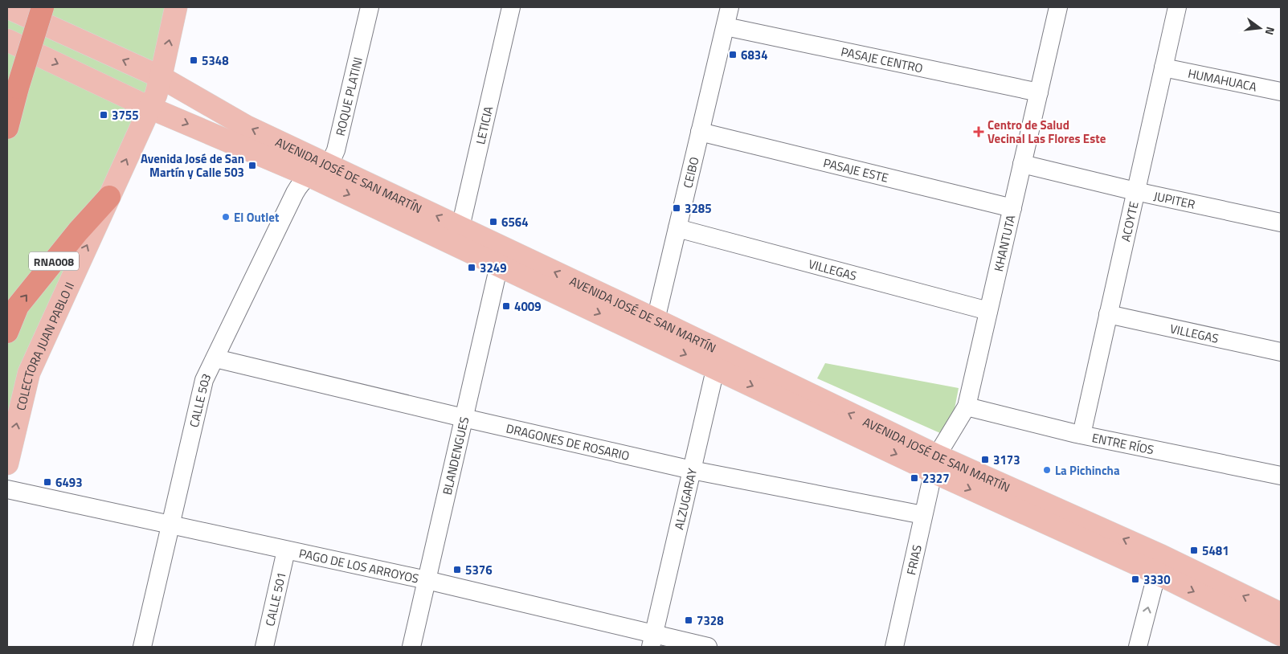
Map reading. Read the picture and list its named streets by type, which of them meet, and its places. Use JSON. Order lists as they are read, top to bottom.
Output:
{
  "streets": {
    "highway": ["RNA008"],
    "main road": ["AVENIDA JOSÉ DE SAN MARTÍN", "COLECTORA JUAN PABLO II"],
    "street": [
      "PASAJE CENTRO",
      "HUMAHUACA",
      "ROQUE PLATINI",
      "LETICIA",
      "PASAJE ESTE",
      "CEIBO",
      "JUPITER",
      "ACOYTE",
      "KHANTUTA",
      "VILLEGAS",
      "CALLE 503",
      "DRAGONES DE ROSARIO",
      "ENTRE RÍOS",
      "BLANDENGUES",
      "ALZUGARAY",
      "FRIAS",
      "PAGO DE LOS ARROYOS",
      "CALLE 501"
    ]
  },
  "crossings": [
    ["PASAJE CENTRO", "CEIBO"],
    ["PASAJE CENTRO", "KHANTUTA"],
    ["HUMAHUACA", "ACOYTE"],
    ["ROQUE PLATINI", "AVENIDA JOSÉ DE SAN MARTÍN"],
    ["ROQUE PLATINI", "CALLE 503"],
    ["LETICIA", "AVENIDA JOSÉ DE SAN MARTÍN"],
    ["PASAJE ESTE", "CEIBO"],
    ["PASAJE ESTE", "KHANTUTA"],
    ["CEIBO", "AVENIDA JOSÉ DE SAN MARTÍN"],
    ["CEIBO", "VILLEGAS"],
    ["AVENIDA JOSÉ DE SAN MARTÍN", "KHANTUTA"],
    ["AVENIDA JOSÉ DE SAN MARTÍN", "COLECTORA JUAN PABLO II"],
    ["AVENIDA JOSÉ DE SAN MARTÍN", "CALLE 503"],
    ["AVENIDA JOSÉ DE SAN MARTÍN", "BLANDENGUES"],
    ["AVENIDA JOSÉ DE SAN MARTÍN", "ALZUGARAY"],
    ["AVENIDA JOSÉ DE SAN MARTÍN", "FRIAS"],
    ["JUPITER", "ACOYTE"],
    ["JUPITER", "KHANTUTA"],
    ["ACOYTE", "VILLEGAS"],
    ["ACOYTE", "ENTRE RÍOS"],
    ["KHANTUTA", "VILLEGAS"],
    ["KHANTUTA", "ENTRE RÍOS"],
    ["KHANTUTA", "FRIAS"],
    ["RNA008", "COLECTORA JUAN PABLO II"],
    ["CALLE 503", "DRAGONES DE ROSARIO"],
    ["CALLE 503", "PAGO DE LOS ARROYOS"],
    ["DRAGONES DE ROSARIO", "BLANDENGUES"],
    ["DRAGONES DE ROSARIO", "ALZUGARAY"],
    ["DRAGONES DE ROSARIO", "FRIAS"],
    ["BLANDENGUES", "PAGO DE LOS ARROYOS"],
    ["ALZUGARAY", "PAGO DE LOS ARROYOS"],
    ["PAGO DE LOS ARROYOS", "CALLE 501"]
  ],
  "one_way": ["COLECTORA JUAN PABLO II"],
  "places": {
    "transit": [
      "6834",
      "5348",
      "3755",
      "Avenida José de San Martín y Calle 503",
      "3285",
      "6564",
      "3249",
      "4009",
      "3173",
      "2327",
      "6493",
      "5481",
      "5376",
      "3330",
      "7328"
    ],
    "health": ["Centro de Salud Vecinal Las Flores Este"],
    "other": ["El Outlet", "La Pichincha"]
  },
  "north": "right"
}
